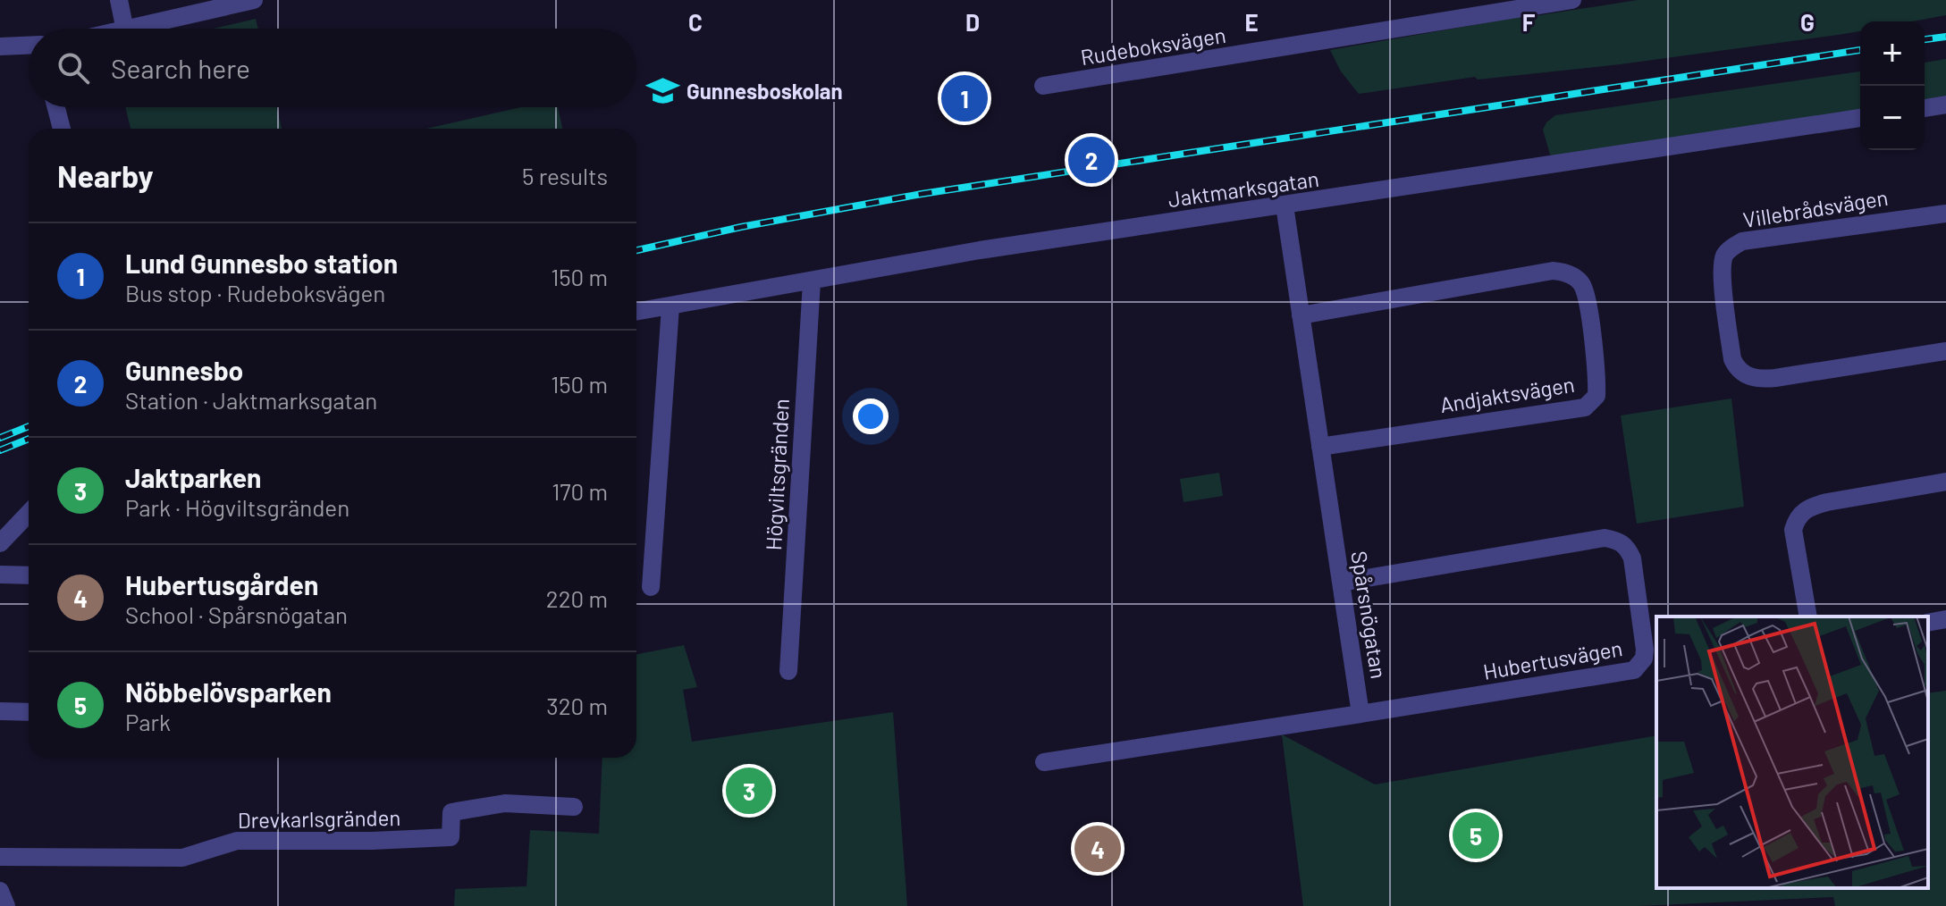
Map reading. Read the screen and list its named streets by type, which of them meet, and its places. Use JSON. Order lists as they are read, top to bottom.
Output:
{
  "streets": {
    "street": [
      "Rudeboksvägen",
      "Jaktmarksgatan",
      "Villebrådsvägen",
      "Andjaktsvägen",
      "Högviltsgränden",
      "Spårsnögatan",
      "Hubertusvägen",
      "Drevkarlsgränden"
    ]
  },
  "crossings": [
    ["Jaktmarksgatan", "Högviltsgränden"],
    ["Jaktmarksgatan", "Spårsnögatan"],
    ["Andjaktsvägen", "Spårsnögatan"],
    ["Spårsnögatan", "Hubertusvägen"]
  ],
  "places": {
    "school or university": ["Gunnesboskolan"]
  },
  "page": {
    "map_buttons": ["+", "−"],
    "search": "Search here",
    "pins": [
      "1",
      "2",
      "3",
      "5",
      "4"
    ],
    "heading": ["Nearby", "5 results"],
    "list": [
      {
        "mark": "1",
        "name": "Lund Gunnesbo station",
        "note": "Bus stop · Rudeboksvägen",
        "value": "150 m"
      },
      {
        "mark": "2",
        "name": "Gunnesbo",
        "note": "Station · Jaktmarksgatan",
        "value": "150 m"
      },
      {
        "mark": "3",
        "name": "Jaktparken",
        "note": "Park · Högviltsgränden",
        "value": "170 m"
      },
      {
        "mark": "4",
        "name": "Hubertusgården",
        "note": "School · Spårsnögatan",
        "value": "220 m"
      },
      {
        "mark": "5",
        "name": "Nöbbelövsparken",
        "note": "Park",
        "value": "320 m"
      }
    ]
  },
  "grid": {
    "columns": [
      "C",
      "D",
      "E",
      "F",
      "G"
    ]
  }
}
